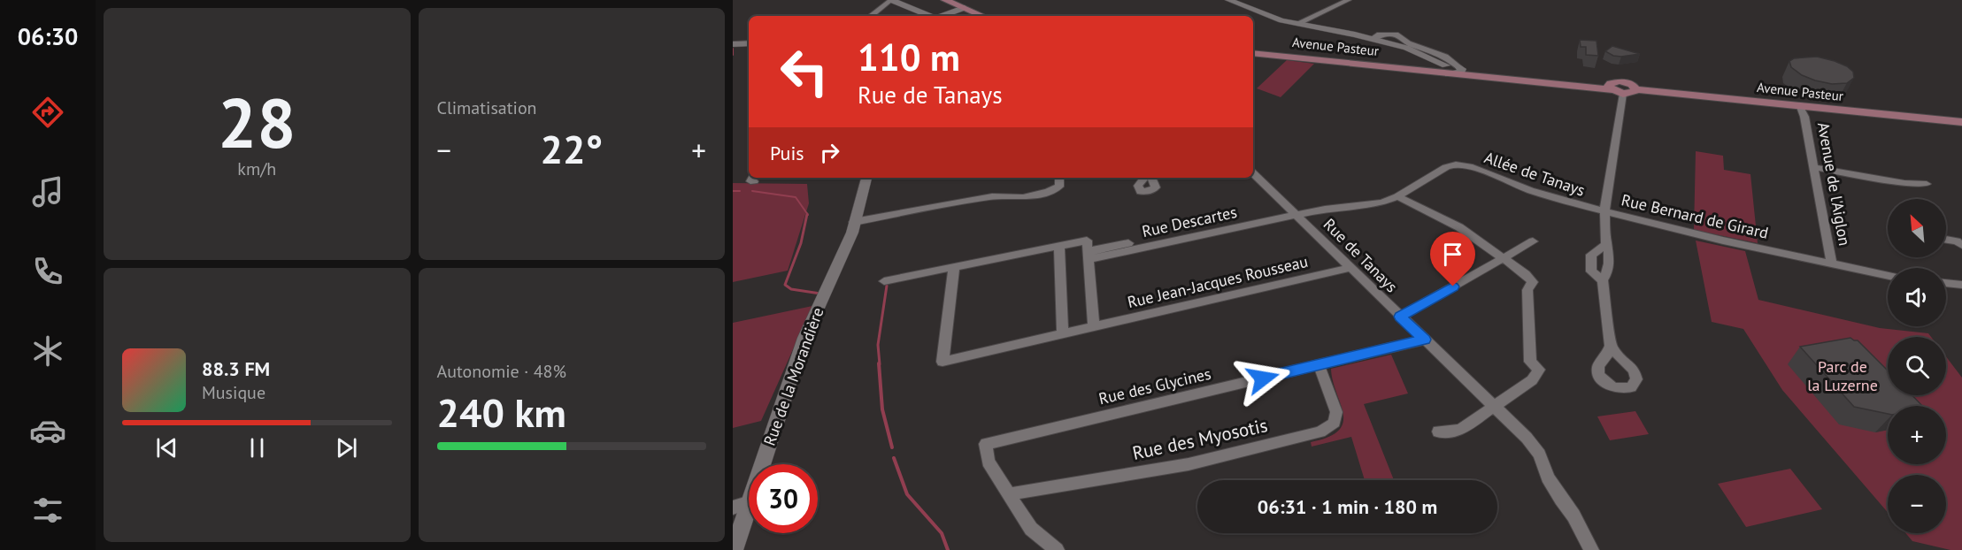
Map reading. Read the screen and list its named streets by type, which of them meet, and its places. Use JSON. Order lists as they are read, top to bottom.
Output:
{
  "streets": {
    "main road": ["Avenue Pasteur"],
    "street": [
      "Allée de Tanays",
      "Avenue de l'Aiglon",
      "Rue Bernard de Girard",
      "Rue Descartes",
      "Rue de Tanays",
      "Rue Jean-Jacques Rousseau",
      "Rue de la Morandière",
      "Rue des Glycines",
      "Rue des Myosotis"
    ]
  },
  "crossings": [
    ["Avenue Pasteur", "Avenue de l'Aiglon"],
    ["Avenue Pasteur", "Rue Bernard de Girard"],
    ["Allée de Tanays", "Rue Bernard de Girard"],
    ["Allée de Tanays", "Rue Descartes"],
    ["Avenue de l'Aiglon", "Rue Bernard de Girard"],
    ["Rue Descartes", "Rue de Tanays"],
    ["Rue de Tanays", "Rue Jean-Jacques Rousseau"],
    ["Rue de Tanays", "Rue des Glycines"],
    ["Rue des Glycines", "Rue des Myosotis"]
  ],
  "parks": ["Parc de la Luzerne"],
  "north": "top left",
  "page": {
    "tabs": "06:30",
    "tile": [
      ["28", "km/h"],
      "Climatisation",
      ["Autonomie · 48%", "240 km"]
    ],
    "turn": ["110 m", "Rue de Tanays"],
    "heat": ["−", "22°", "+"],
    "then": "Puis",
    "map_buttons": ["+", "−"],
    "song": ["88.3 FM", "Musique"],
    "limit": "30",
    "trip": "06:31 · 1 min · 180 m"
  }
}
